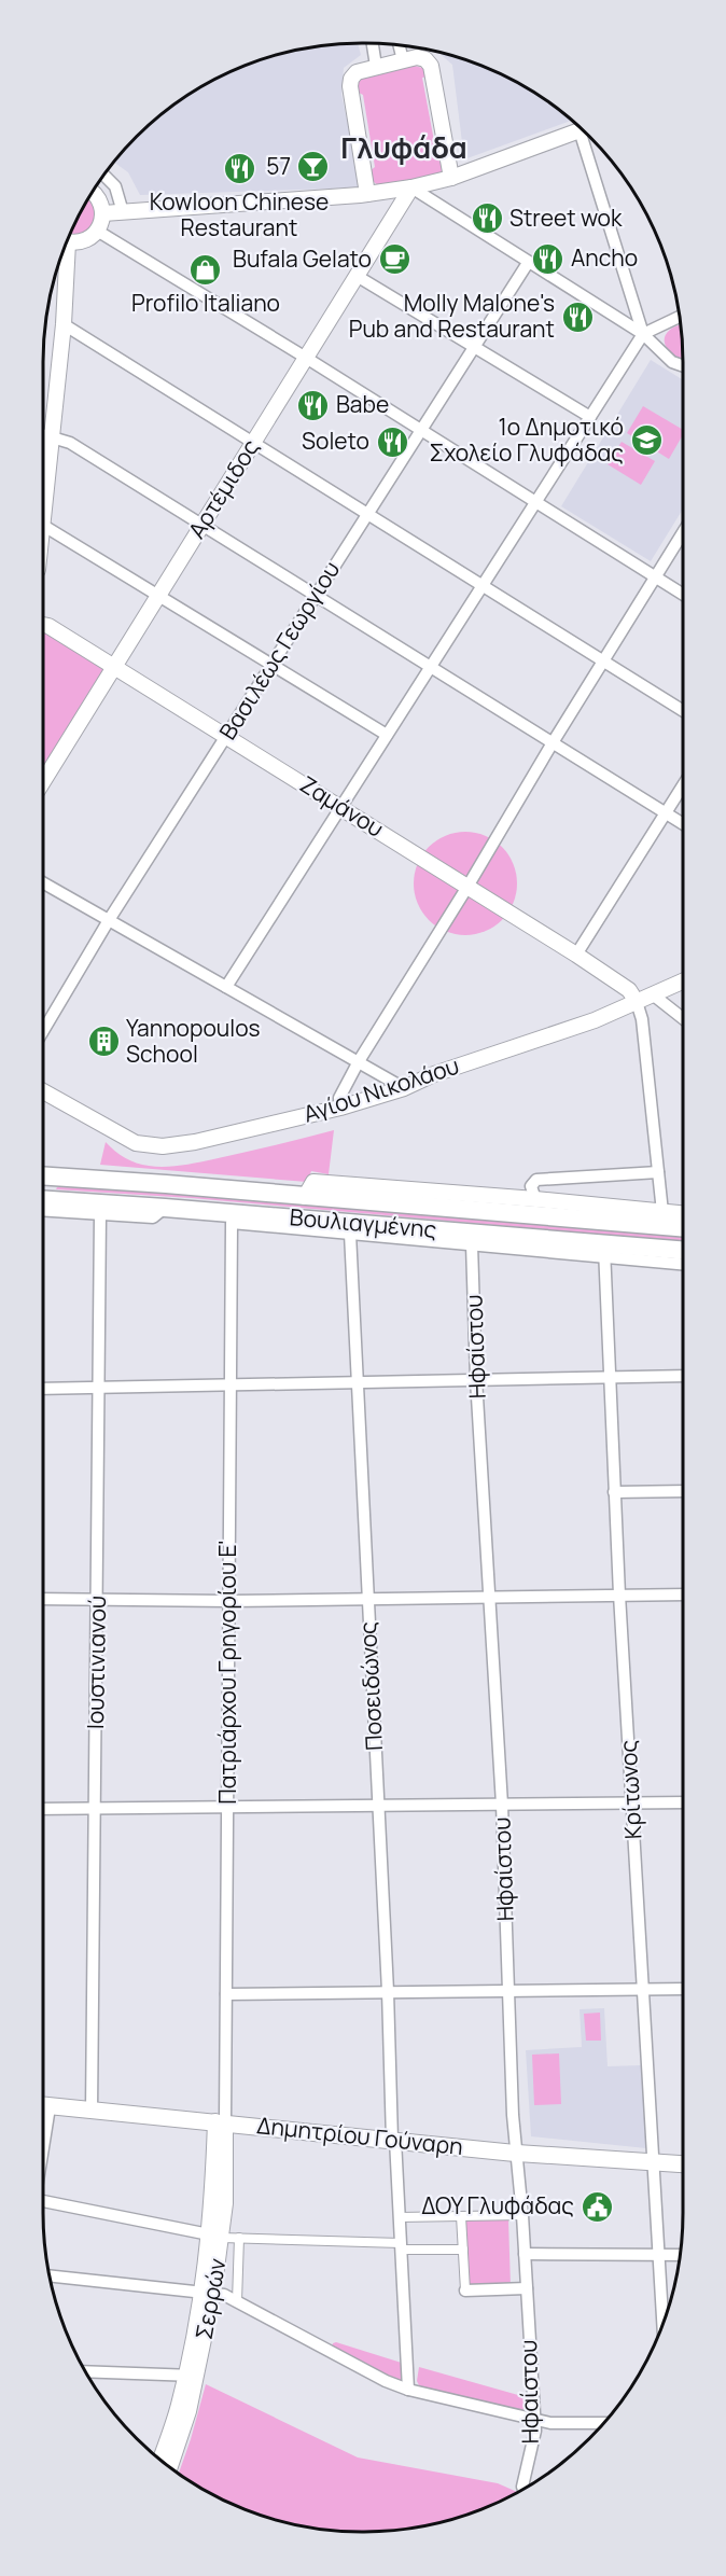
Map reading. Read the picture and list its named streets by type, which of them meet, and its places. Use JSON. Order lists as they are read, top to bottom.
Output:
{
  "streets": {
    "main road": ["Βουλιαγμένης", "Δημητρίου Γούναρη"],
    "street": [
      "Αρτέμιδος",
      "Βασιλέως Γεωργίου",
      "Ζαμάνου",
      "Αγίου Νικολάου",
      "Ηφαίστου",
      "Ιουστινιανού",
      "Πατριάρχου Γρηγορίου E'",
      "Ποσειδώνος",
      "Κρίτωνος",
      "Σερρών"
    ]
  },
  "crossings": [
    ["Αρτέμιδος", "Ζαμάνου"],
    ["Βασιλέως Γεωργίου", "Ζαμάνου"],
    ["Ζαμάνου", "Αγίου Νικολάου"],
    ["Βουλιαγμένης", "Κρίτωνος"],
    ["Ηφαίστου", "Δημητρίου Γούναρη"],
    ["Ιουστινιανού", "Δημητρίου Γούναρη"],
    ["Πατριάρχου Γρηγορίου E'", "Ποσειδώνος"],
    ["Πατριάρχου Γρηγορίου E'", "Δημητρίου Γούναρη"],
    ["Πατριάρχου Γρηγορίου E'", "Σερρών"],
    ["Ποσειδώνος", "Δημητρίου Γούναρη"],
    ["Κρίτωνος", "Δημητρίου Γούναρη"],
    ["Δημητρίου Γούναρη", "Σερρών"]
  ],
  "districts": ["Γλυφάδα"],
  "places": {
    "bar": ["57"],
    "restaurant": [
      "Kowloon Chinese Restaurant",
      "Street wok",
      "Ancho",
      "Molly Malone's Pub and Restaurant",
      "Babe",
      "Soleto"
    ],
    "cafe": ["Bufala Gelato"],
    "shop": ["Profilo Italiano"],
    "school or university": ["1ο Δημοτικό Σχολείο Γλυφάδας"],
    "building": ["Yannopoulos School"],
    "public building": ["ΔΟΥ Γλυφάδας"]
  }
}
